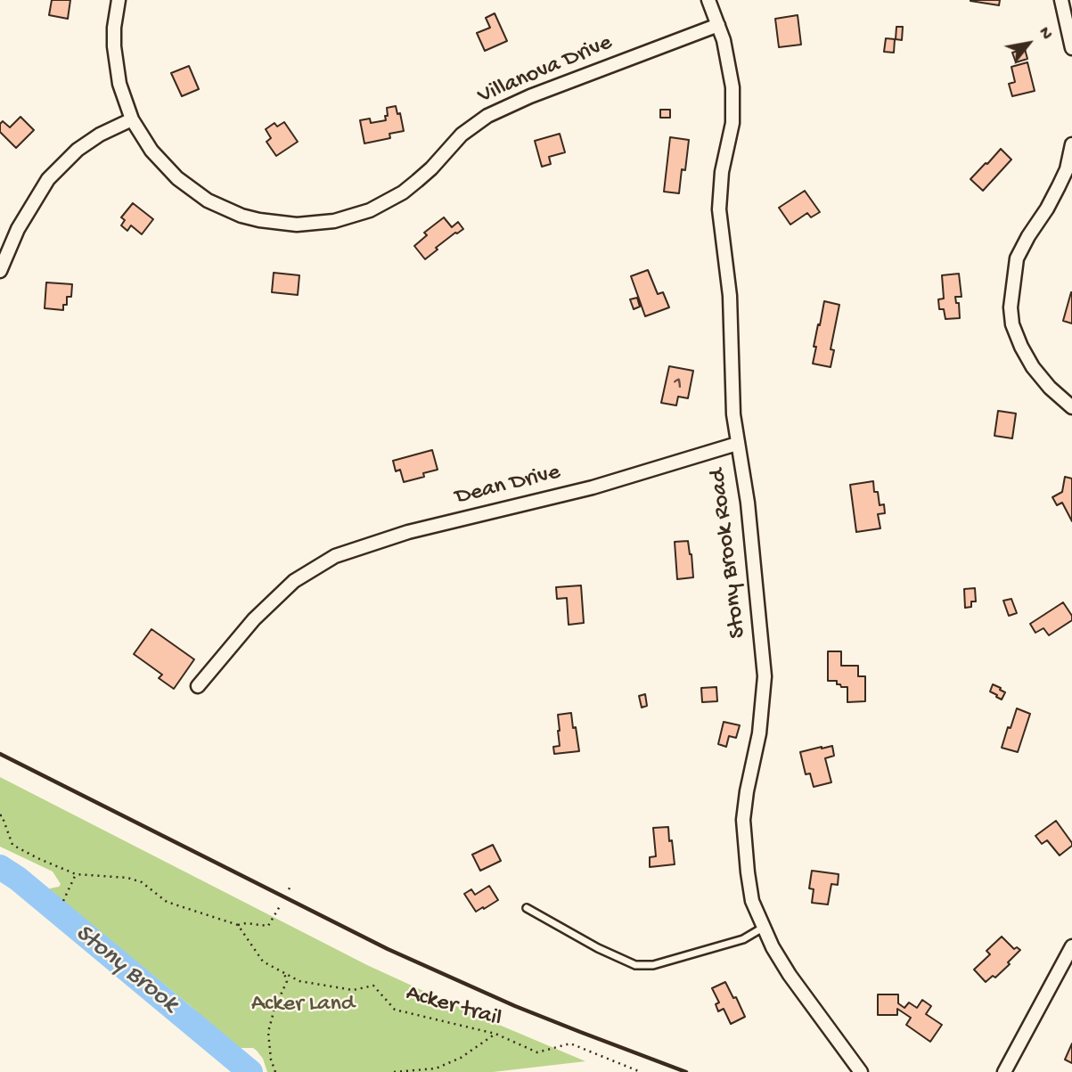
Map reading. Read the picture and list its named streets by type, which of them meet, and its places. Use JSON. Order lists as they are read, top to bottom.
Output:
{
  "streets": {
    "street": ["Villanova Drive", "Dean Drive", "Stony Brook Road"],
    "path": ["Acker trail"]
  },
  "crossings": [
    ["Villanova Drive", "Stony Brook Road"],
    ["Dean Drive", "Stony Brook Road"]
  ],
  "water": ["Stony Brook"],
  "parks": ["Acker Land"],
  "house_numbers": ["1"],
  "north": "top right"
}
